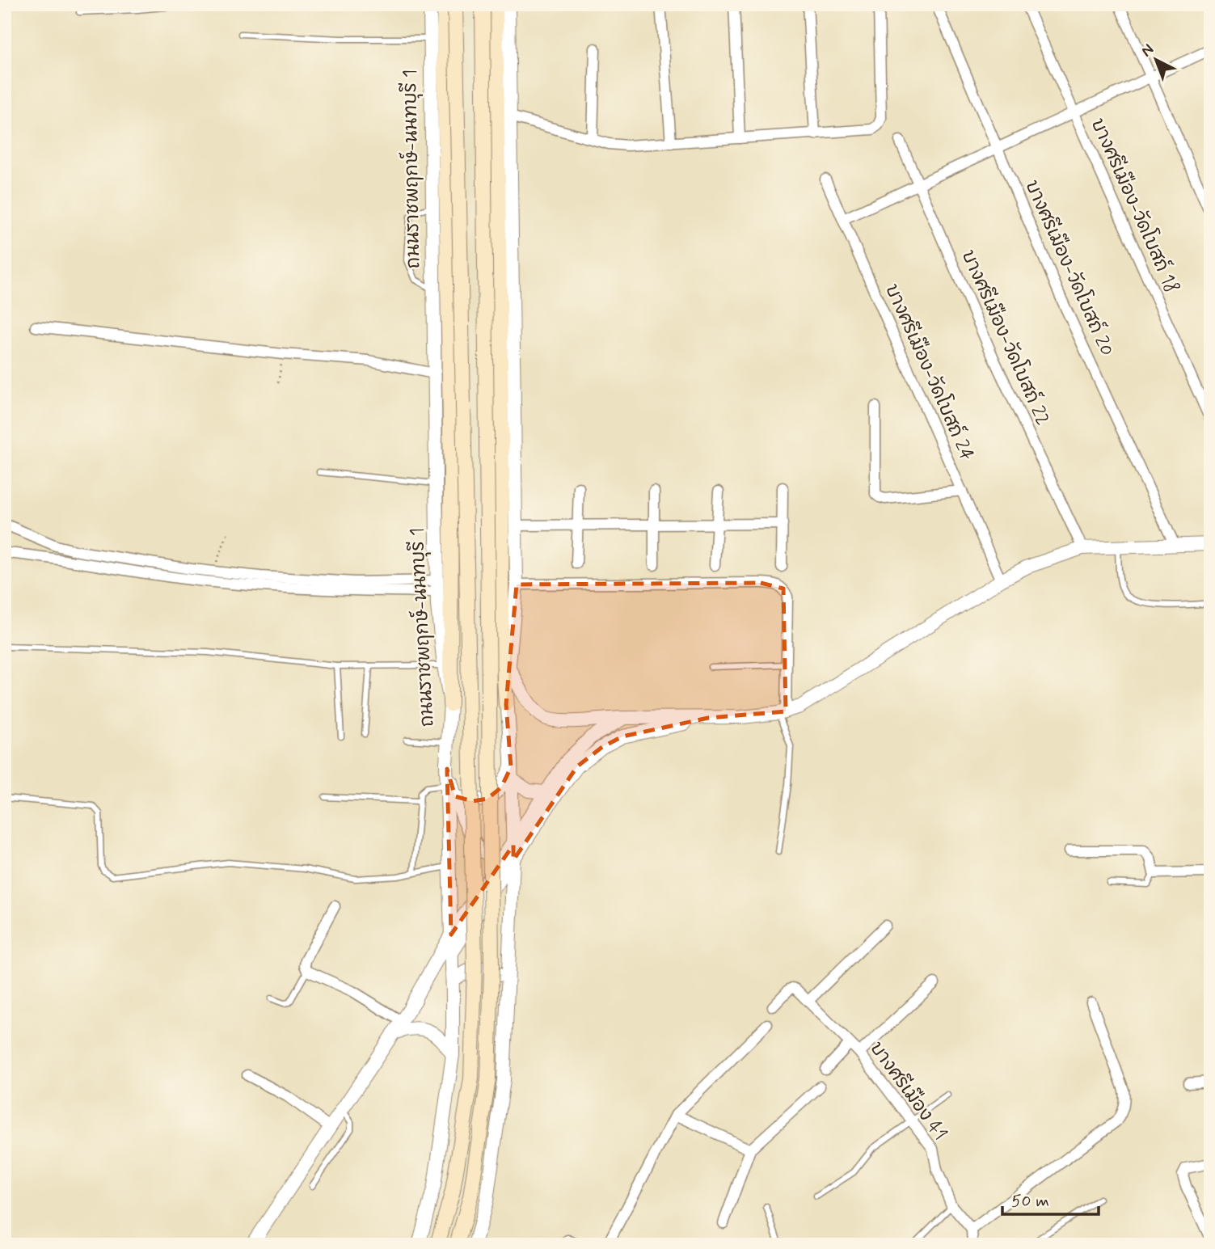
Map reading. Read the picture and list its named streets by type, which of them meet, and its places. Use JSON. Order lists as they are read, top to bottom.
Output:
{
  "streets": {
    "street": [
      "ถนนราชพฤกษ์-นนทบุรี 1",
      "บางศรีเมือง-วัดโบสถ์ 18",
      "บางศรีเมือง-วัดโบสถ์ 20",
      "บางศรีเมือง-วัดโบสถ์ 22",
      "บางศรีเมือง-วัดโบสถ์ 24",
      "บางศรีเมือง 41"
    ]
  },
  "scale_bar": "50 m",
  "north": "top left"
}
